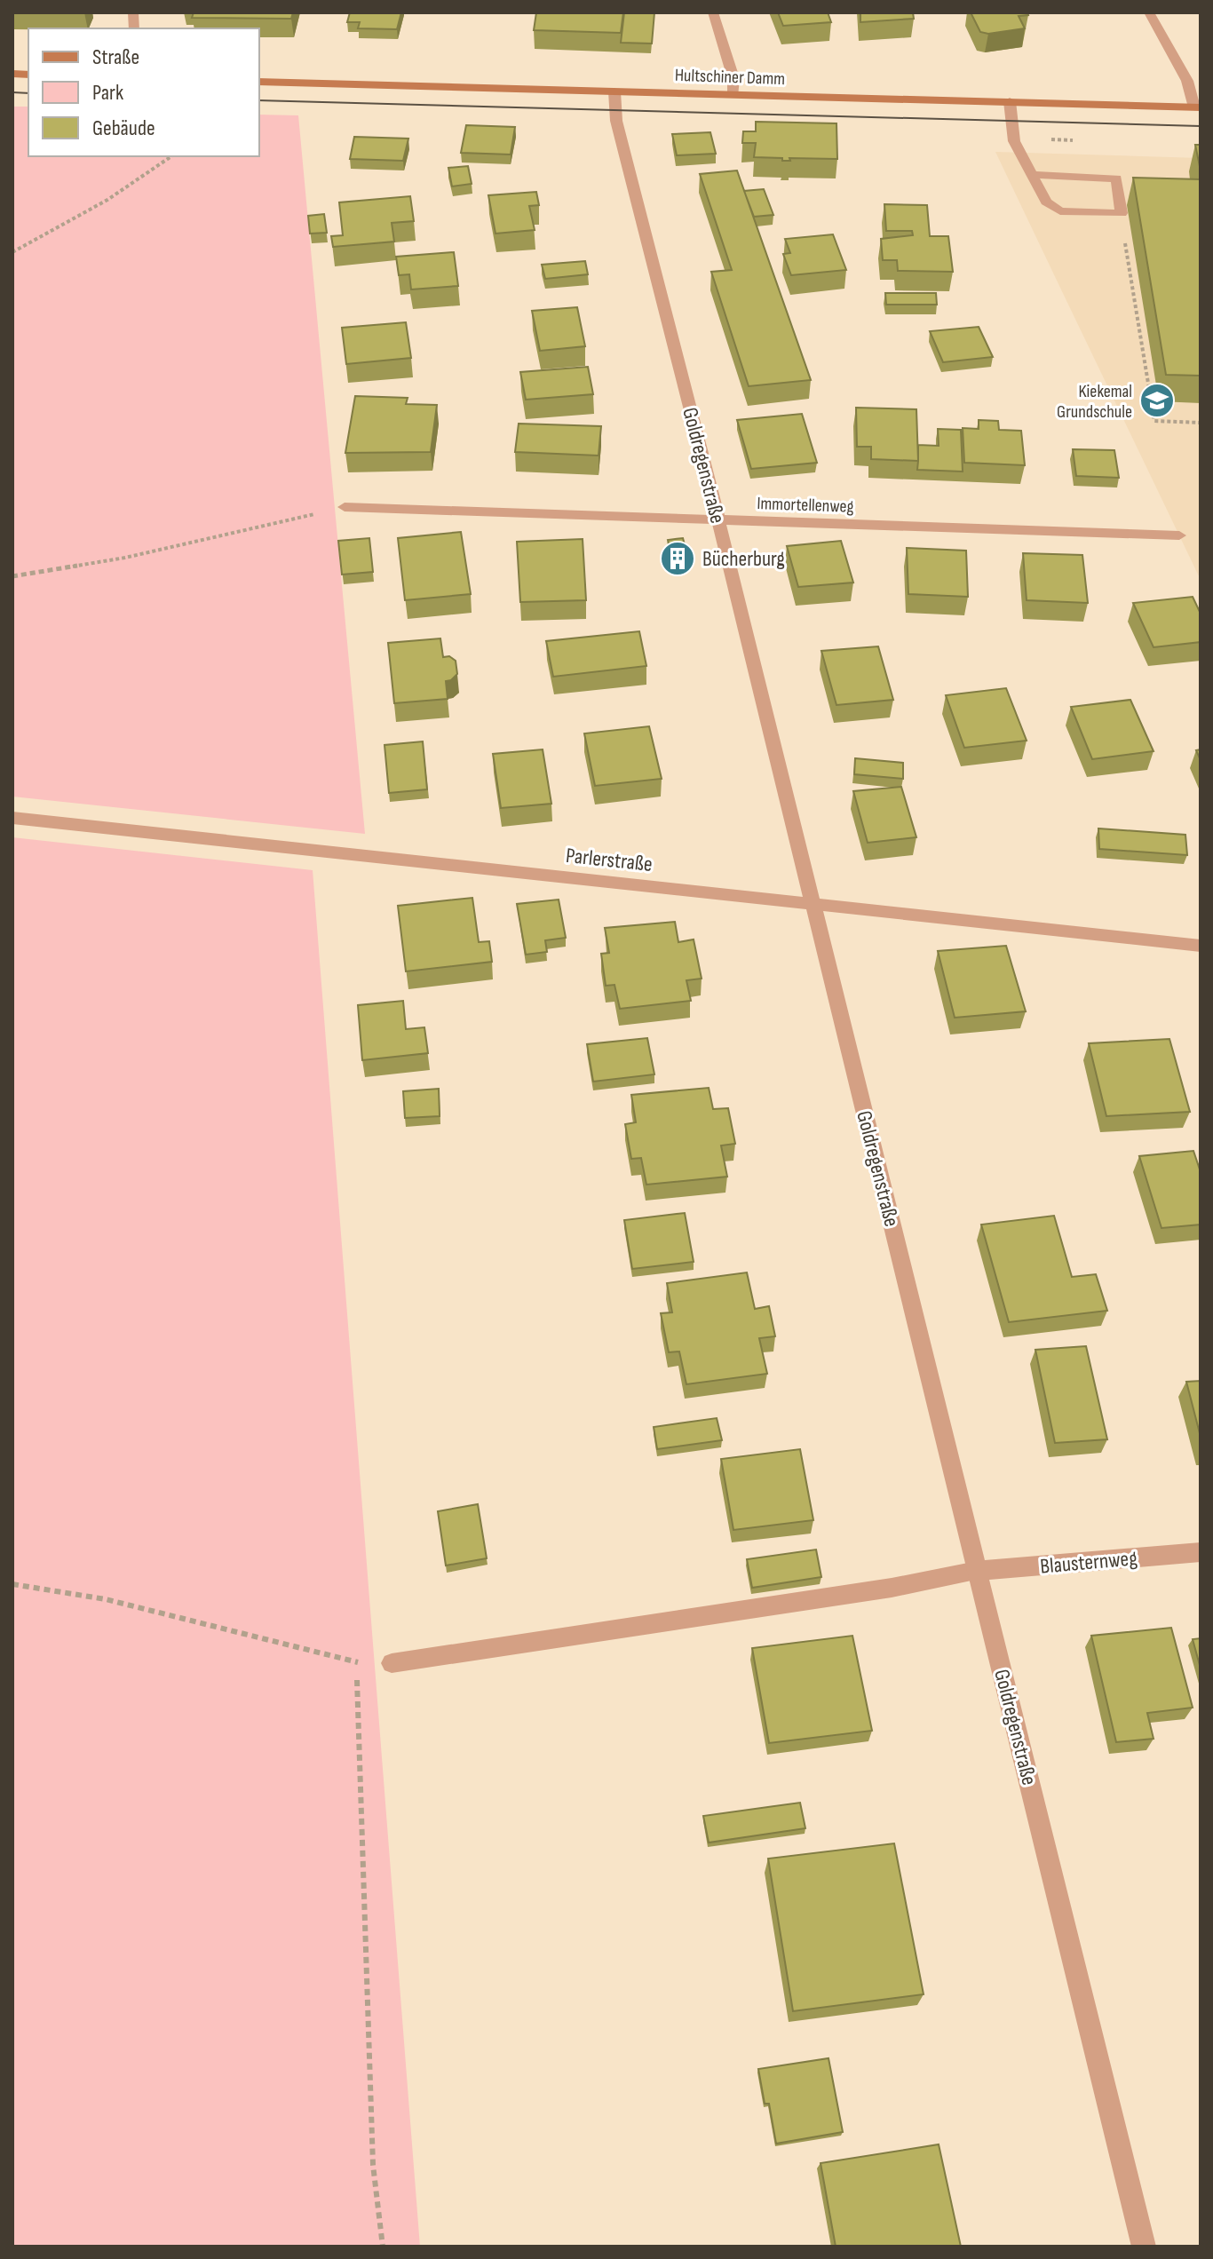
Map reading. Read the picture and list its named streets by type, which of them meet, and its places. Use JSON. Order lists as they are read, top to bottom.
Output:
{
  "streets": {
    "main road": ["Hultschiner Damm"],
    "street": [
      "Goldregenstraße",
      "Immortellenweg",
      "Parlerstraße",
      "Blausternweg"
    ]
  },
  "crossings": [
    ["Hultschiner Damm", "Goldregenstraße"],
    ["Goldregenstraße", "Immortellenweg"],
    ["Goldregenstraße", "Parlerstraße"],
    ["Goldregenstraße", "Blausternweg"]
  ],
  "places": {
    "school or university": ["Kiekemal Grundschule"],
    "building": ["Bücherburg"]
  },
  "legend": ["Straße", "Park", "Gebäude"]
}
